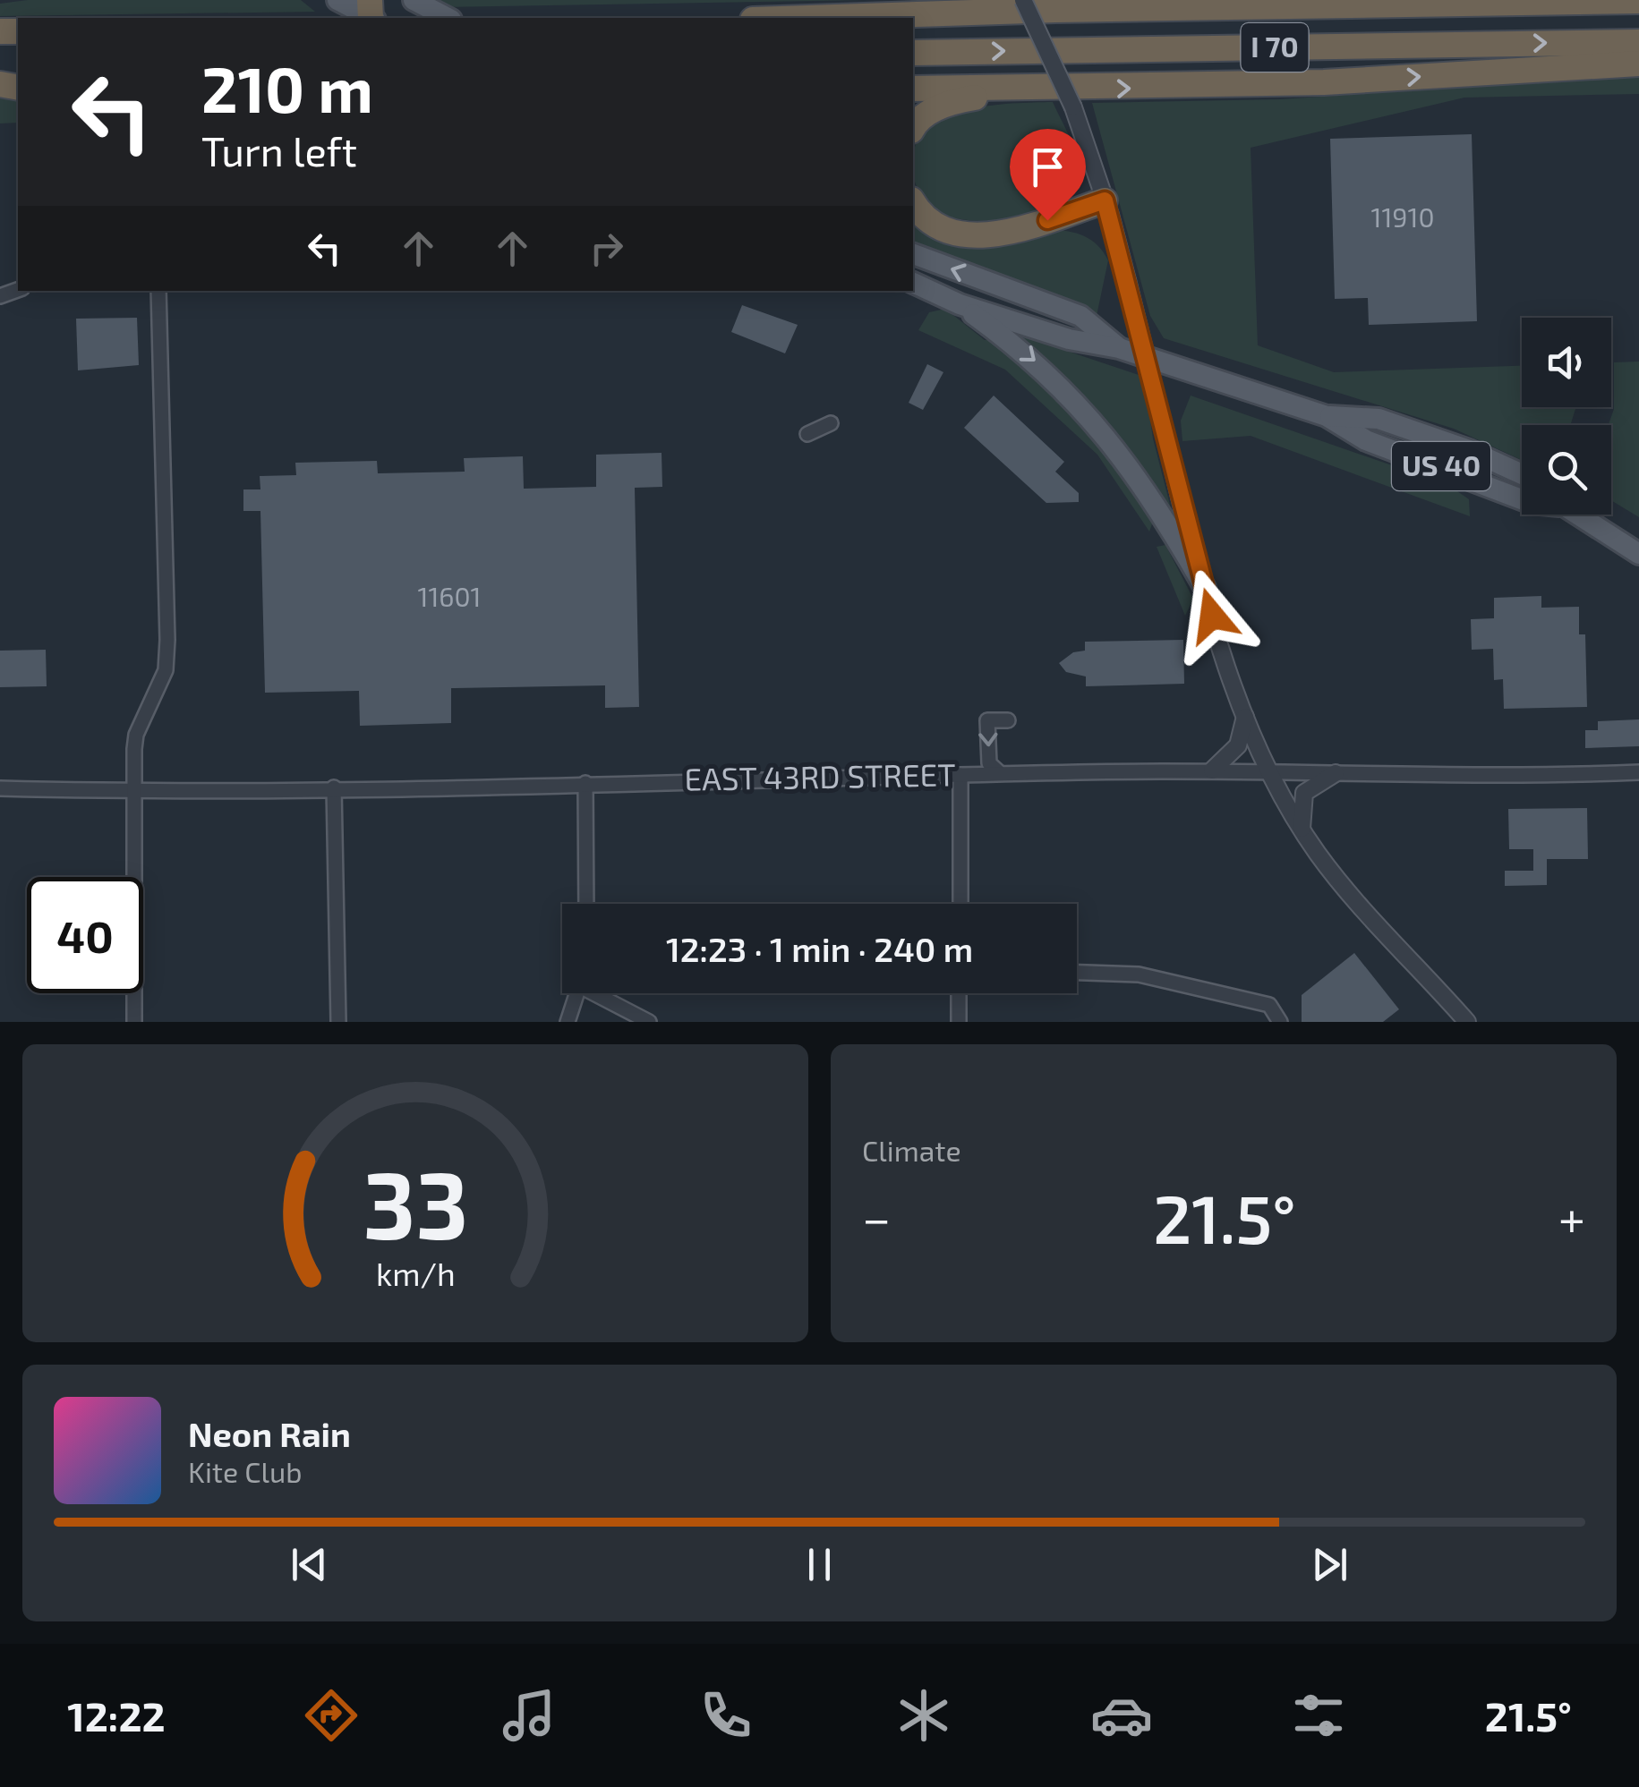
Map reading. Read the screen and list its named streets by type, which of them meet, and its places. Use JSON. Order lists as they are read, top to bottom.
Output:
{
  "streets": {
    "highway": ["I 70"],
    "main road": ["US 40"],
    "street": ["EAST 43RD STREET"]
  },
  "house_numbers": ["11910", "11601"],
  "page": {
    "turn": ["210 m", "Turn left"],
    "limit": "40",
    "trip": "12:23 · 1 min · 240 m",
    "tile": "Climate",
    "heat": ["−", "21.5°", "+"],
    "song": ["Neon Rain", "Kite Club"],
    "tabs": ["12:22", "21.5°"],
    "gauge": ["33", "km/h"]
  }
}
